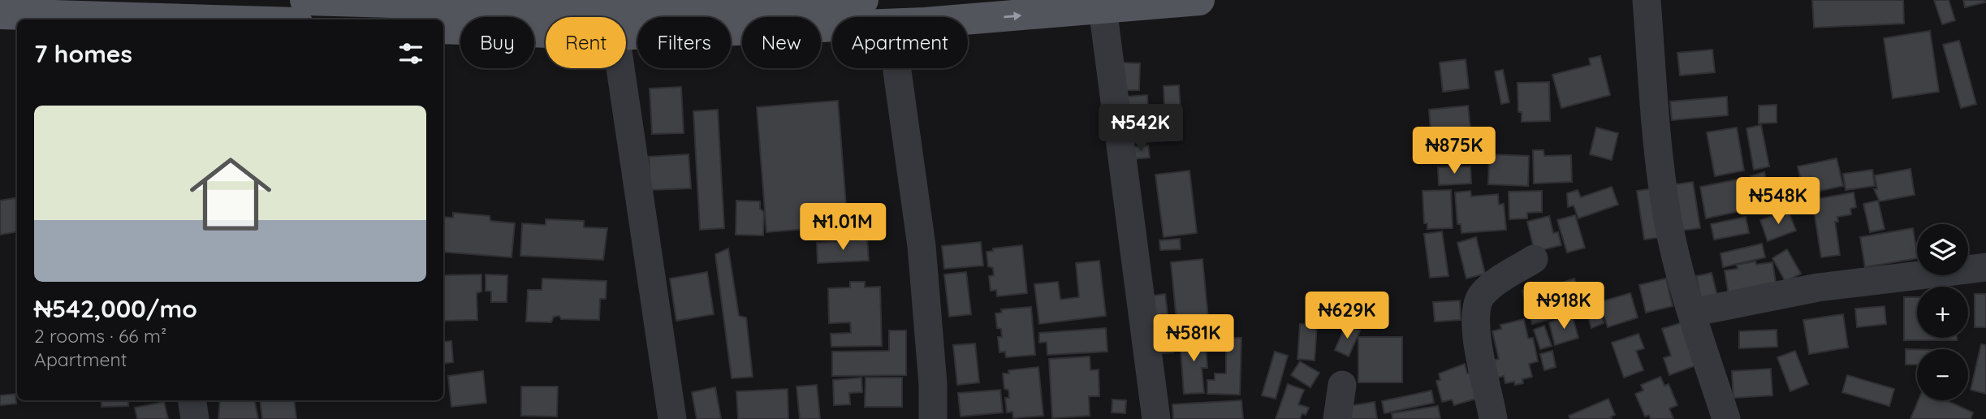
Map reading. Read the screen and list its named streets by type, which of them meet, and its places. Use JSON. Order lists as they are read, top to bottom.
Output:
{
  "page": {
    "chip": [
      "Buy",
      "Rent",
      "Filters",
      "New",
      "Apartment"
    ],
    "heading": "7 homes",
    "list": [
      {
        "name": "₦542,000/mo",
        "note": "2 rooms · 66 m² · Apartment"
      }
    ],
    "price": [
      "₦542K",
      "₦875K",
      "₦548K",
      "₦1.01M",
      "₦918K",
      "₦629K",
      "₦581K"
    ],
    "map_buttons": ["+", "−"]
  }
}
